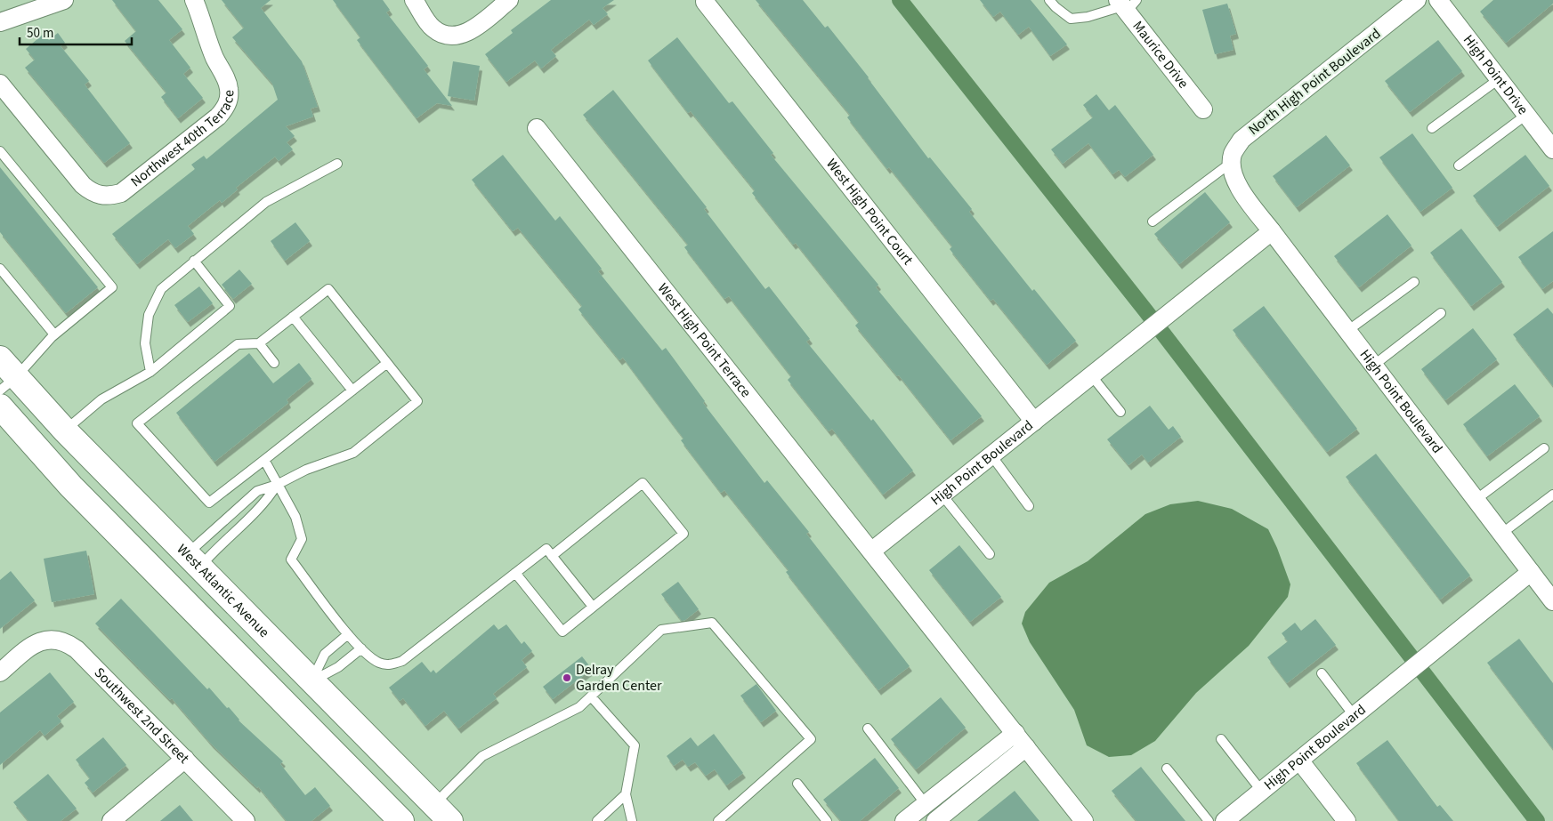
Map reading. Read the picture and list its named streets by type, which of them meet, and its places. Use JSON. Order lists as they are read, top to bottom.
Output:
{
  "streets": {
    "main road": ["West Atlantic Avenue"],
    "street": [
      "Maurice Drive",
      "High Point Drive",
      "North High Point Boulevard",
      "Northwest 40th Terrace",
      "West High Point Court",
      "West High Point Terrace",
      "High Point Boulevard",
      "Southwest 2nd Street"
    ]
  },
  "crossings": [
    ["North High Point Boulevard", "High Point Boulevard"],
    ["West High Point Court", "High Point Boulevard"],
    ["West High Point Terrace", "High Point Boulevard"]
  ],
  "places": ["Delray Garden Center"],
  "scale_bar": "50 m"
}
